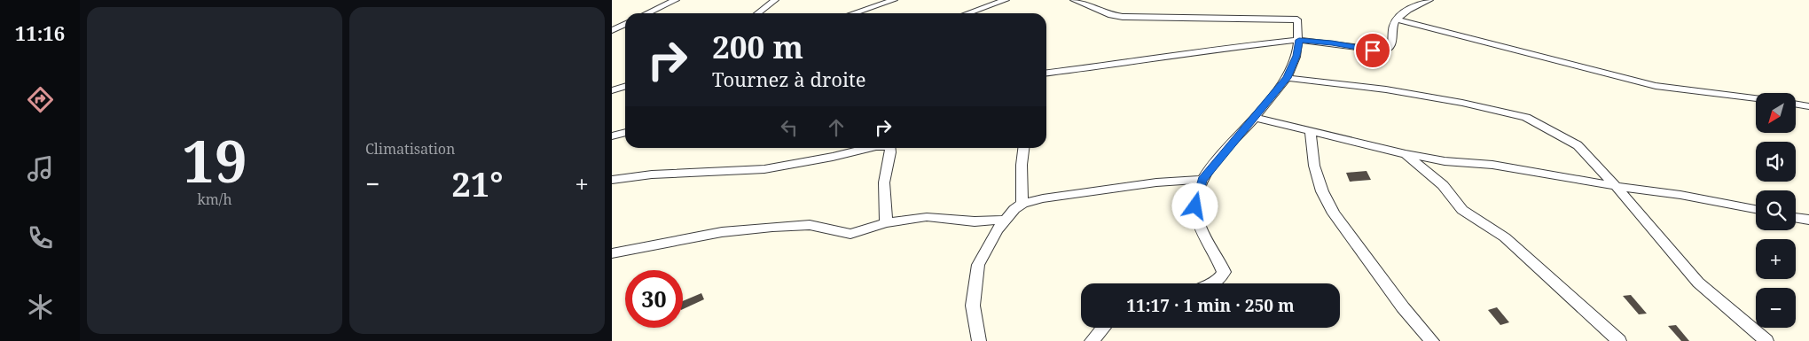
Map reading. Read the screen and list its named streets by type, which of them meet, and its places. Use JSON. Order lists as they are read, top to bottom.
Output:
{
  "north": "bottom left",
  "page": {
    "tabs": "11:16",
    "tile": [
      ["19", "km/h"],
      "Climatisation"
    ],
    "turn": ["200 m", "Tournez à droite"],
    "map_buttons": ["+", "−"],
    "heat": ["−", "21°", "+"],
    "limit": "30",
    "trip": "11:17 · 1 min · 250 m"
  }
}
